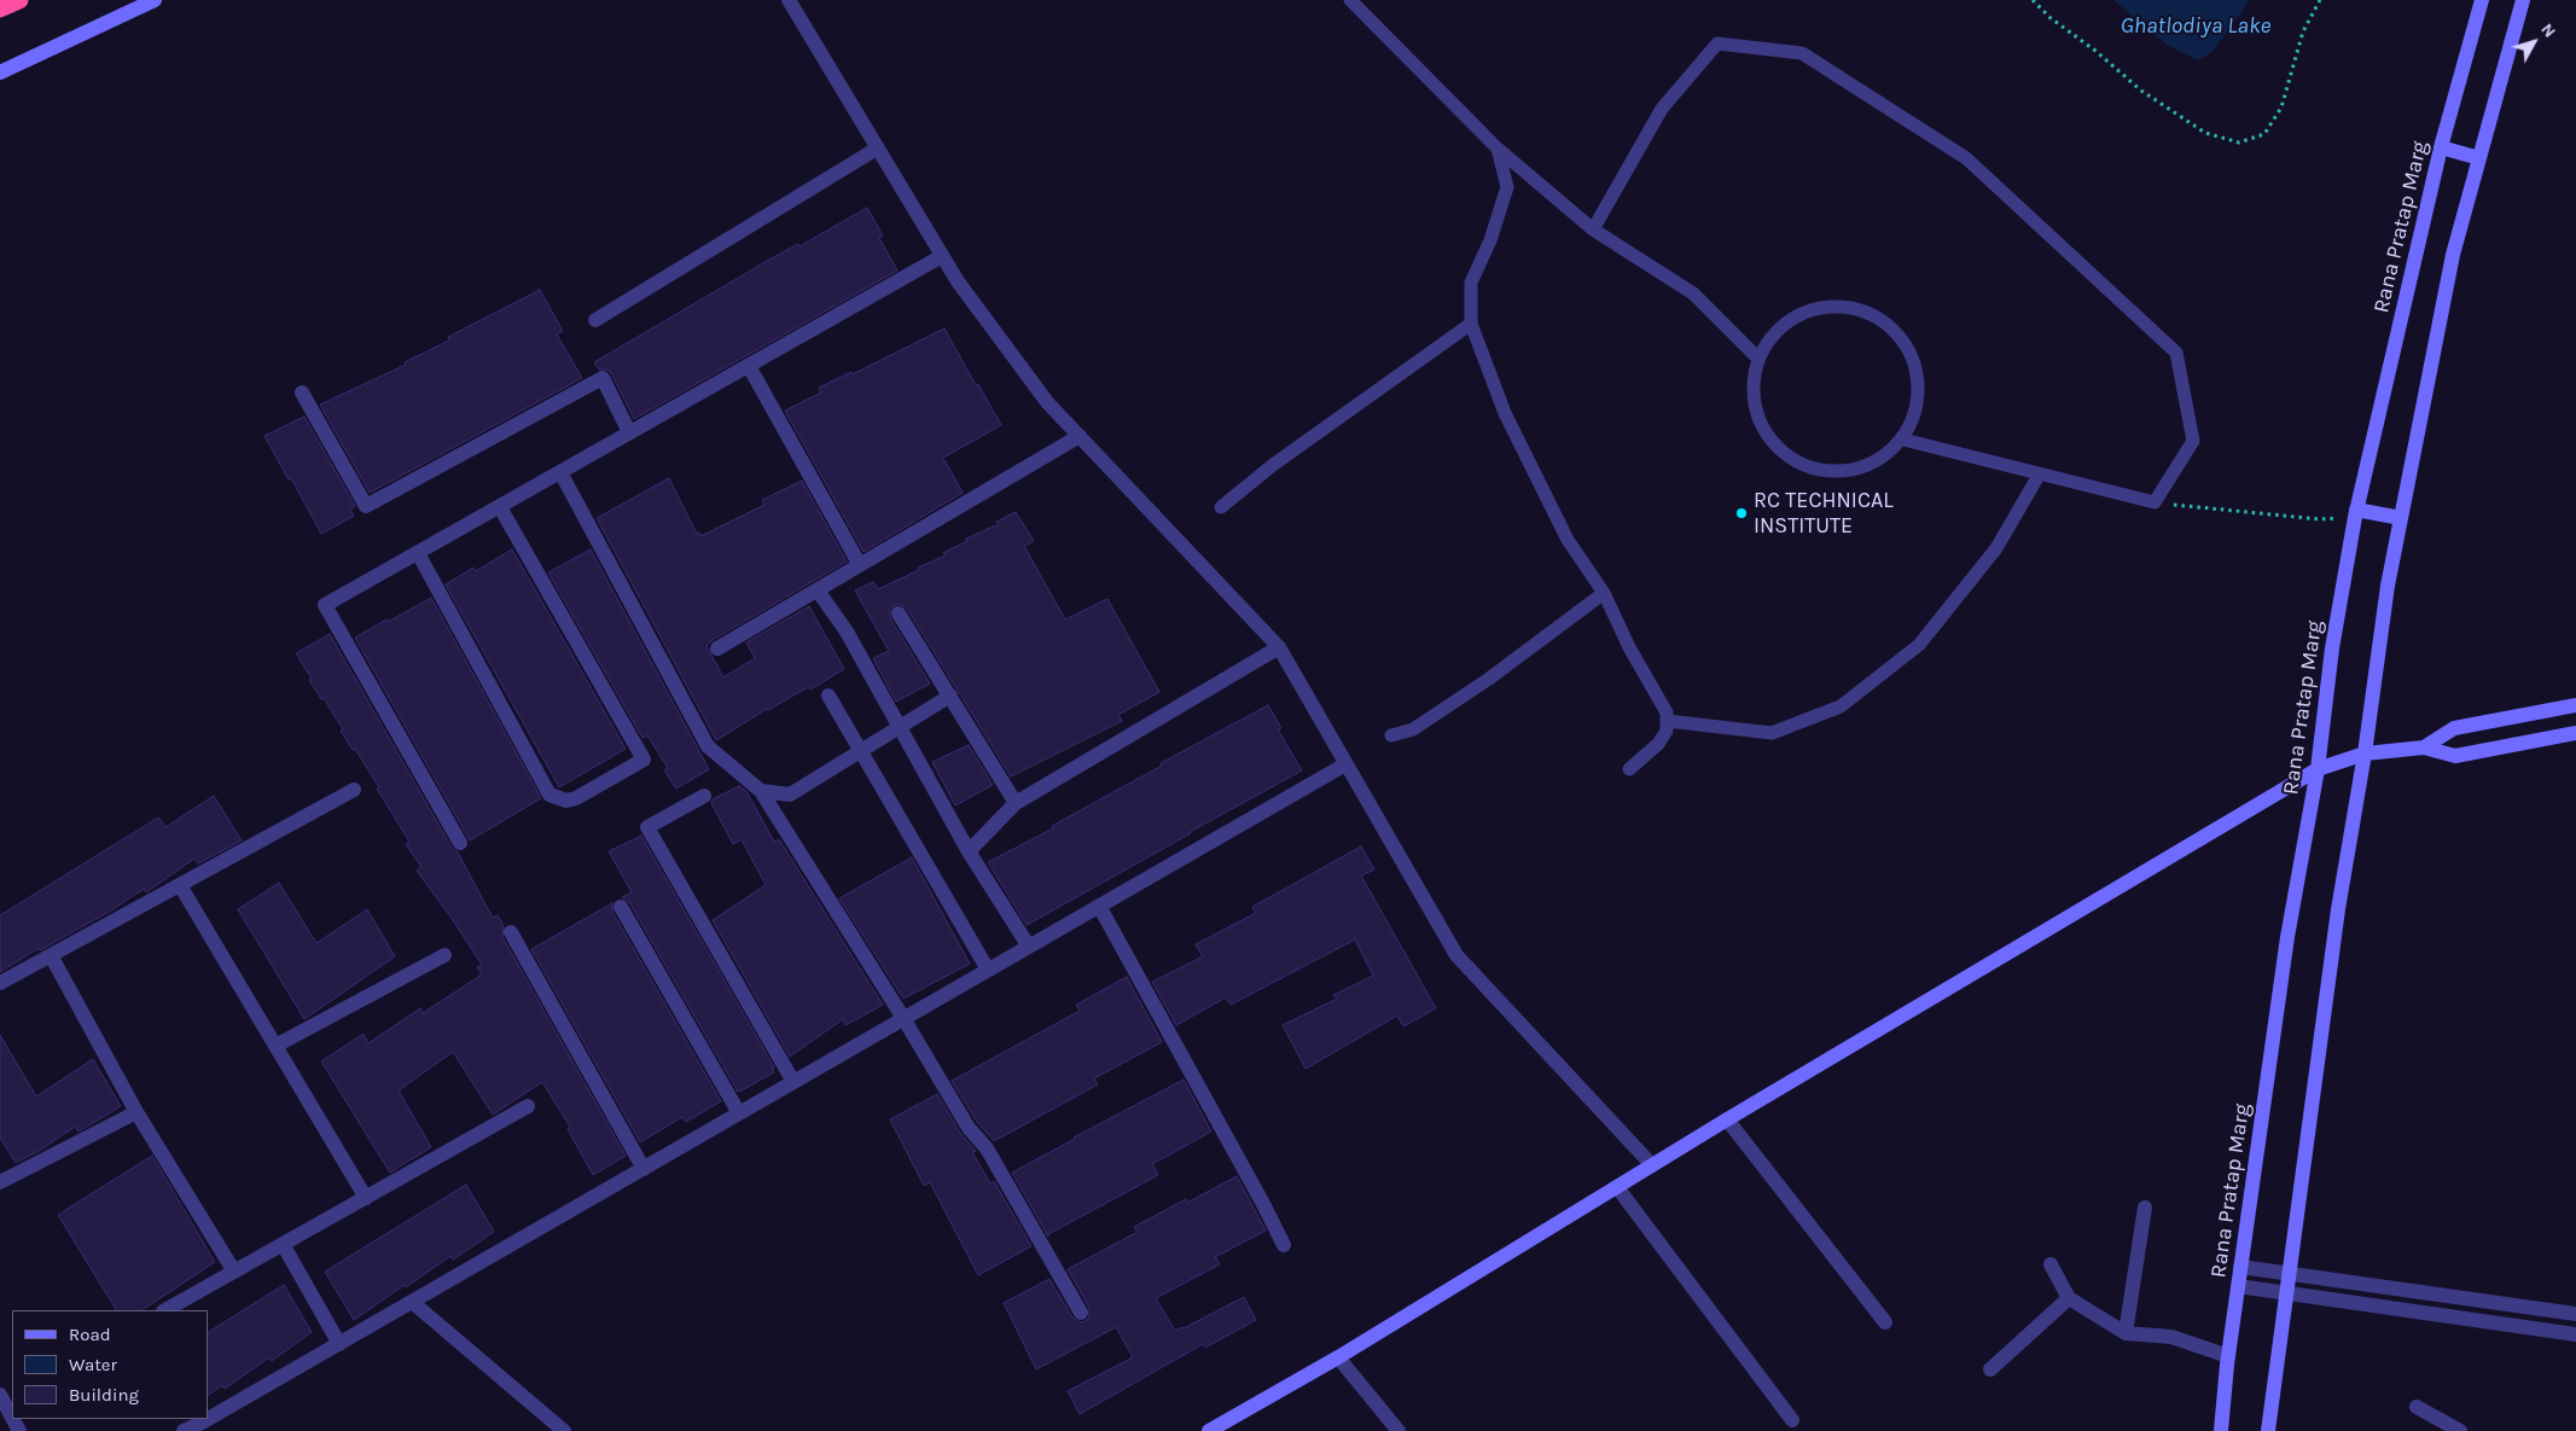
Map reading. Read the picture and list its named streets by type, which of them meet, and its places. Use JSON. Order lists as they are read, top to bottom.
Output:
{
  "streets": {
    "main road": ["Rana Pratap Marg"]
  },
  "water": ["Ghatlodiya Lake"],
  "places": ["RC TECHNICAL INSTITUTE"],
  "legend": ["Road", "Water", "Building"],
  "north": "top right"
}
